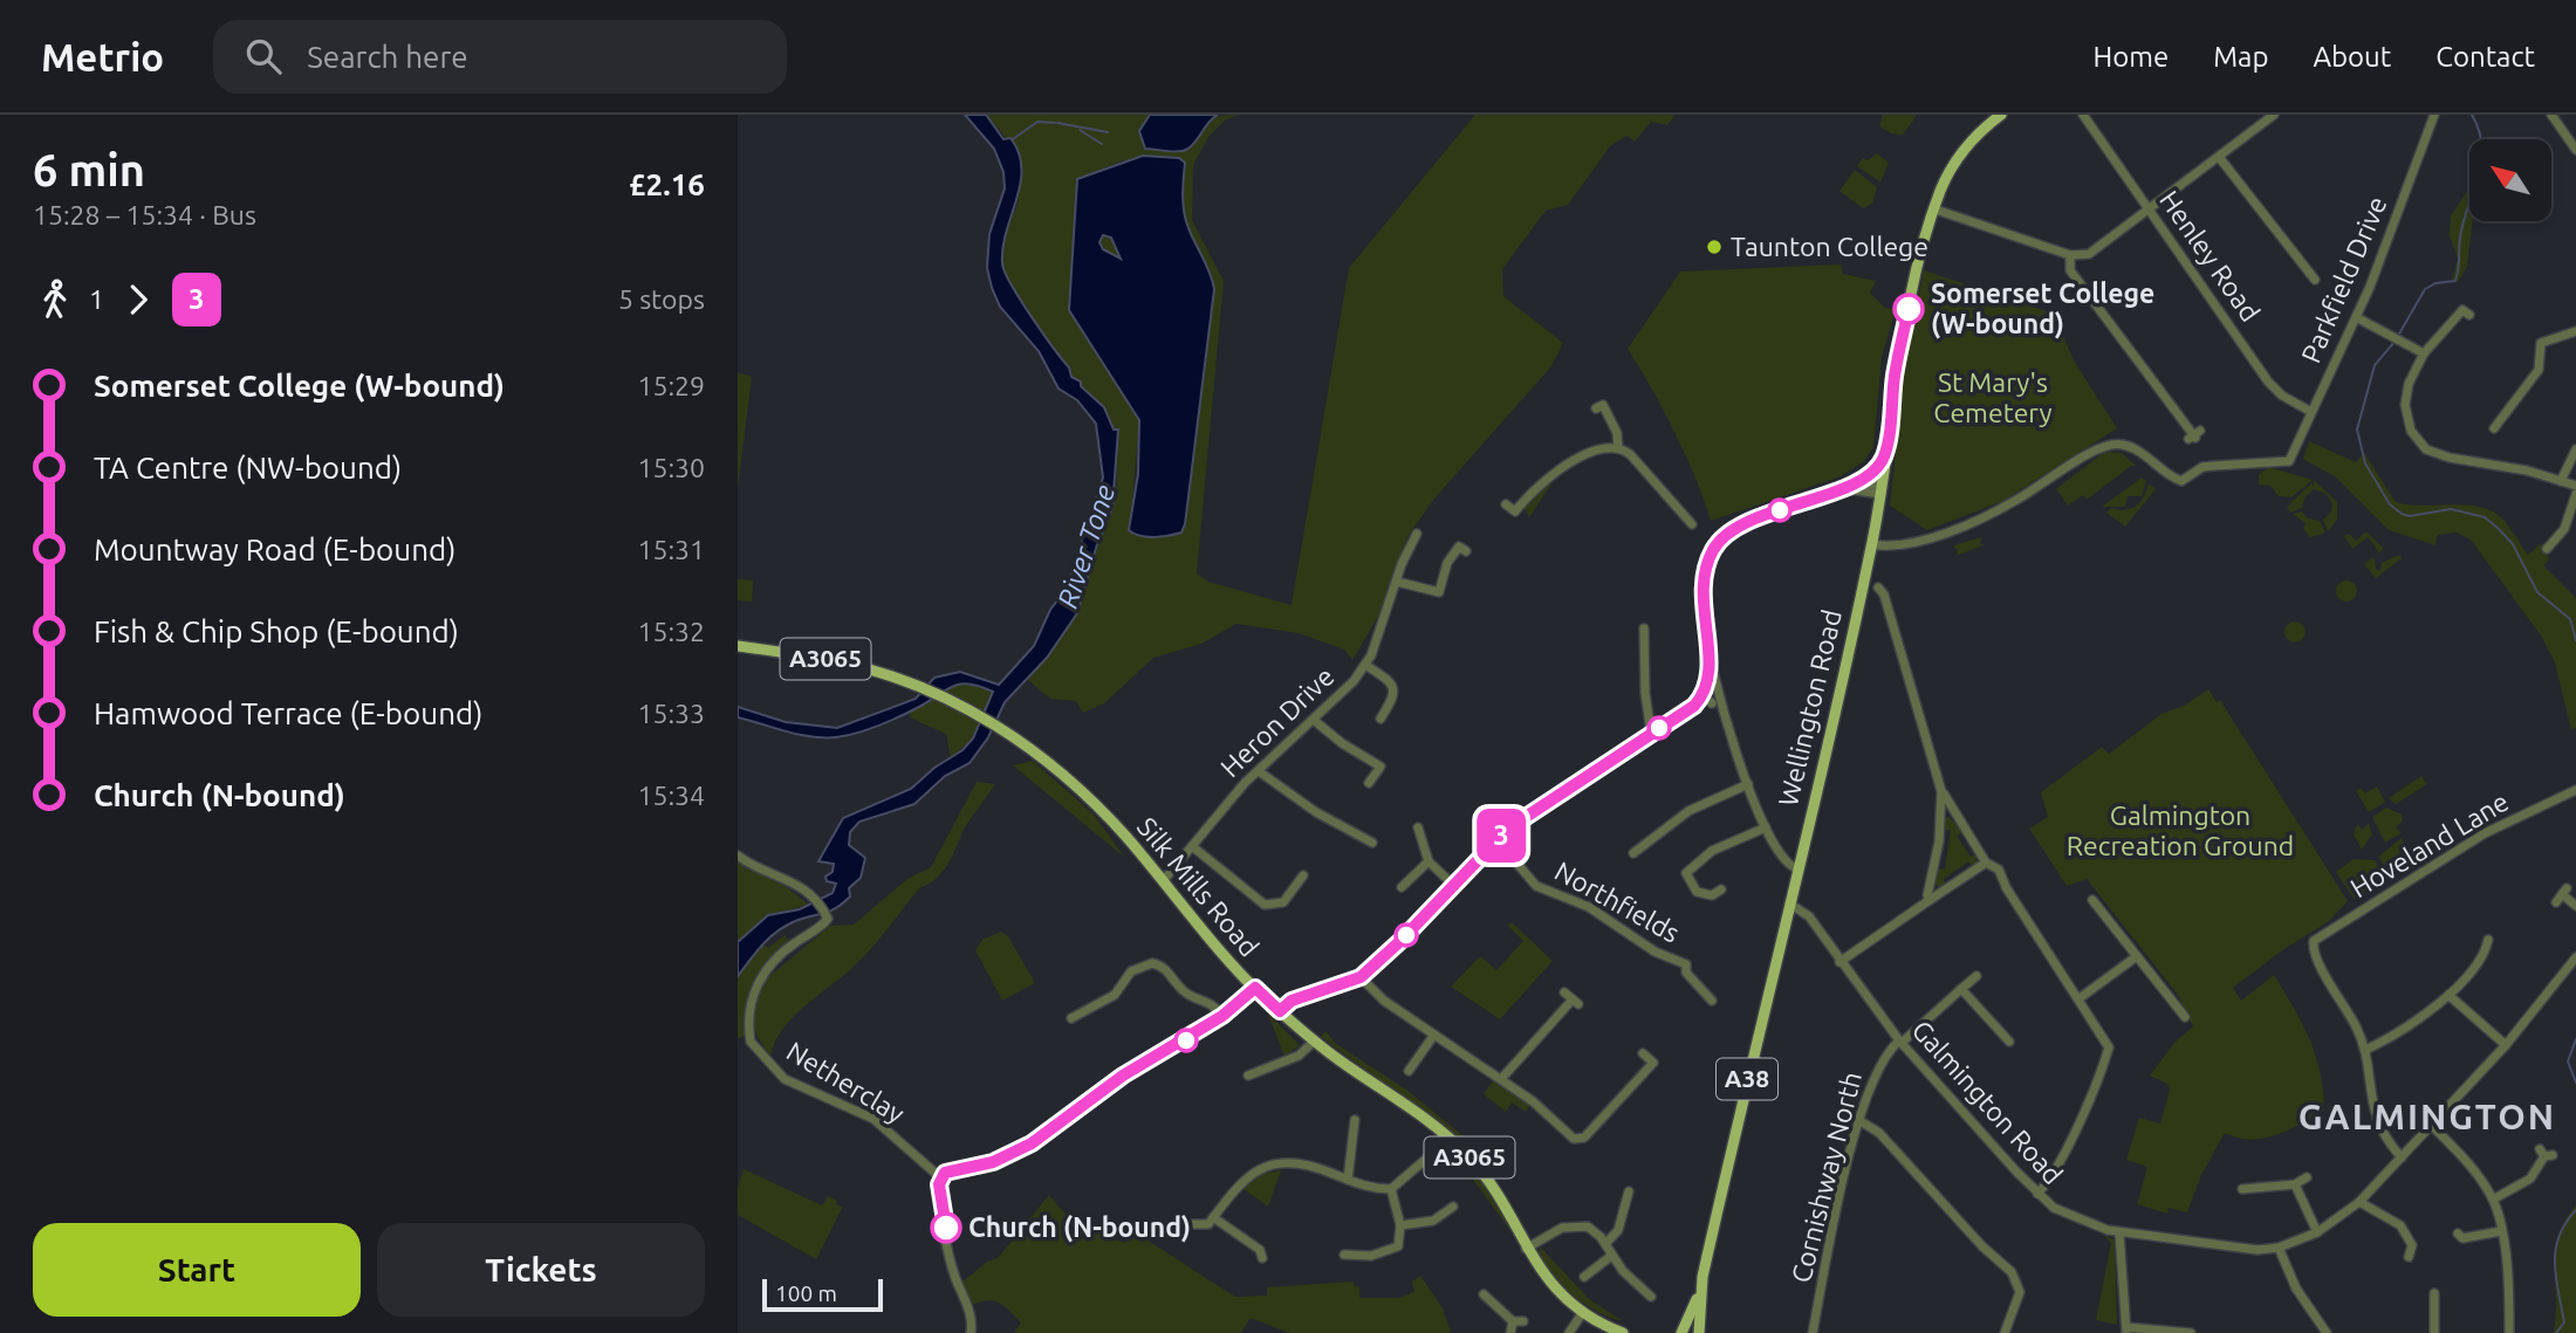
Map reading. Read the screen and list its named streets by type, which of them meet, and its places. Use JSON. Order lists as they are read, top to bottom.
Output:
{
  "streets": {
    "main road": [
      "A3065",
      "Wellington Road",
      "Silk Mills Road",
      "A38"
    ],
    "street": [
      "Henley Road",
      "Parkfield Drive",
      "Heron Drive",
      "Hoveland Lane",
      "Northfields",
      "Netherclay",
      "Galmington Road",
      "Cornishway North"
    ]
  },
  "crossings": [
    ["Henley Road", "Parkfield Drive"],
    ["Parkfield Drive", "Wellington Road"],
    ["Parkfield Drive", "A38"],
    ["Wellington Road", "A38"],
    ["Heron Drive", "Silk Mills Road"],
    ["A38", "Galmington Road"],
    ["Galmington Road", "Cornishway North"]
  ],
  "districts": ["GALMINGTON"],
  "water": ["River Tone"],
  "parks": ["St Mary's Cemetery", "Galmington Recreation Ground"],
  "places": ["Taunton College", "Somerset College (W-bound)", "Church (N-bound)"],
  "lines": ["bus line 3"],
  "scale_bar": "100 m",
  "north": "top left",
  "page": {
    "header": "Metrio",
    "search": "Search here",
    "nav": [
      "Home",
      "Map",
      "About",
      "Contact"
    ],
    "heading": ["6 min", "15:28 – 15:34 · Bus", "£2.16"],
    "on_map": "3",
    "legs": ["1", "3", "5 stops"],
    "list": [
      {
        "name": "Somerset College (W-bound)",
        "value": "15:29"
      },
      {
        "name": "TA Centre (NW-bound)",
        "value": "15:30"
      },
      {
        "name": "Mountway Road (E-bound)",
        "value": "15:31"
      },
      {
        "name": "Fish & Chip Shop (E-bound)",
        "value": "15:32"
      },
      {
        "name": "Hamwood Terrace (E-bound)",
        "value": "15:33"
      },
      {
        "name": "Church (N-bound)",
        "value": "15:34"
      }
    ],
    "buttons": ["Start", "Tickets"],
    "scale": "100 m"
  }
}
